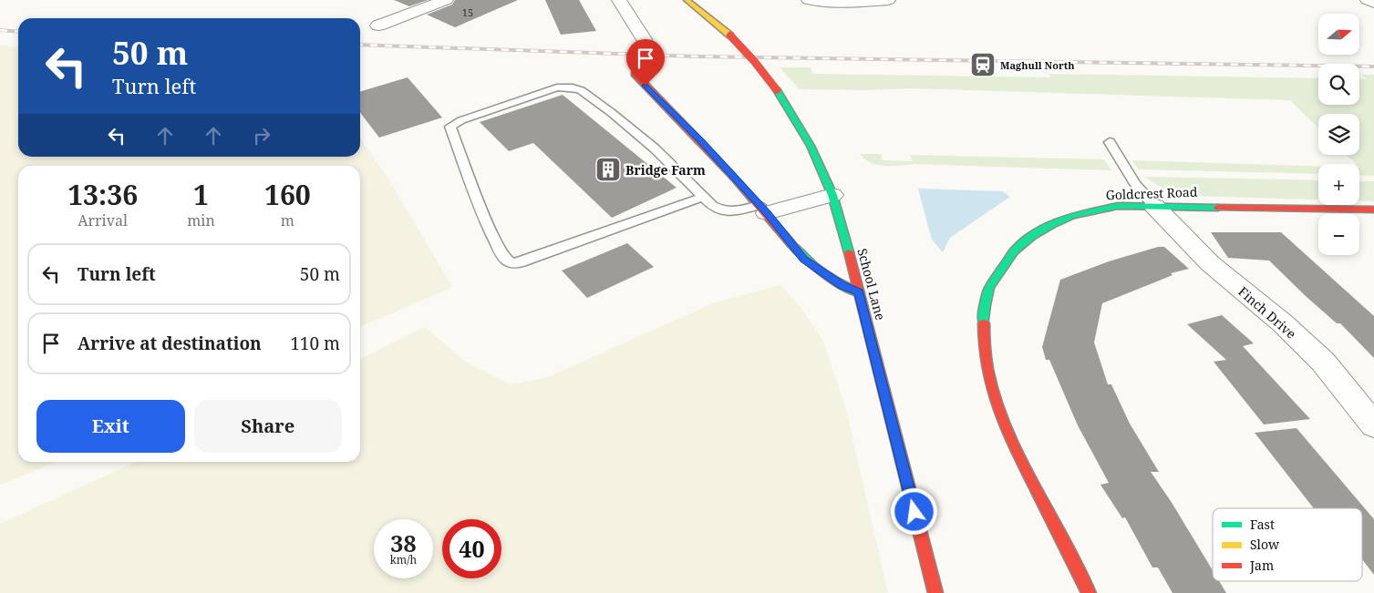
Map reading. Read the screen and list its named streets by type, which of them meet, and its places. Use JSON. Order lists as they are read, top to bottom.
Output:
{
  "streets": {
    "street": ["Goldcrest Road", "School Lane", "Finch Drive"]
  },
  "crossings": [
    ["Goldcrest Road", "Finch Drive"]
  ],
  "places": {
    "station": ["Maghull North"],
    "building": ["Bridge Farm"]
  },
  "house_numbers": ["15"],
  "legend": ["Fast", "Slow", "Jam"],
  "north": "right",
  "page": {
    "map_buttons": ["+", "−"],
    "turn": ["50 m", "Turn left"],
    "eta": [
      "13:36",
      "Arrival",
      "1",
      "min",
      "160",
      "m"
    ],
    "list": [
      {
        "name": "Turn left",
        "value": "50 m"
      },
      {
        "name": "Arrive at destination",
        "value": "110 m"
      }
    ],
    "buttons": ["Exit", "Share"],
    "speed": "38 km/h",
    "limit": "40"
  }
}
